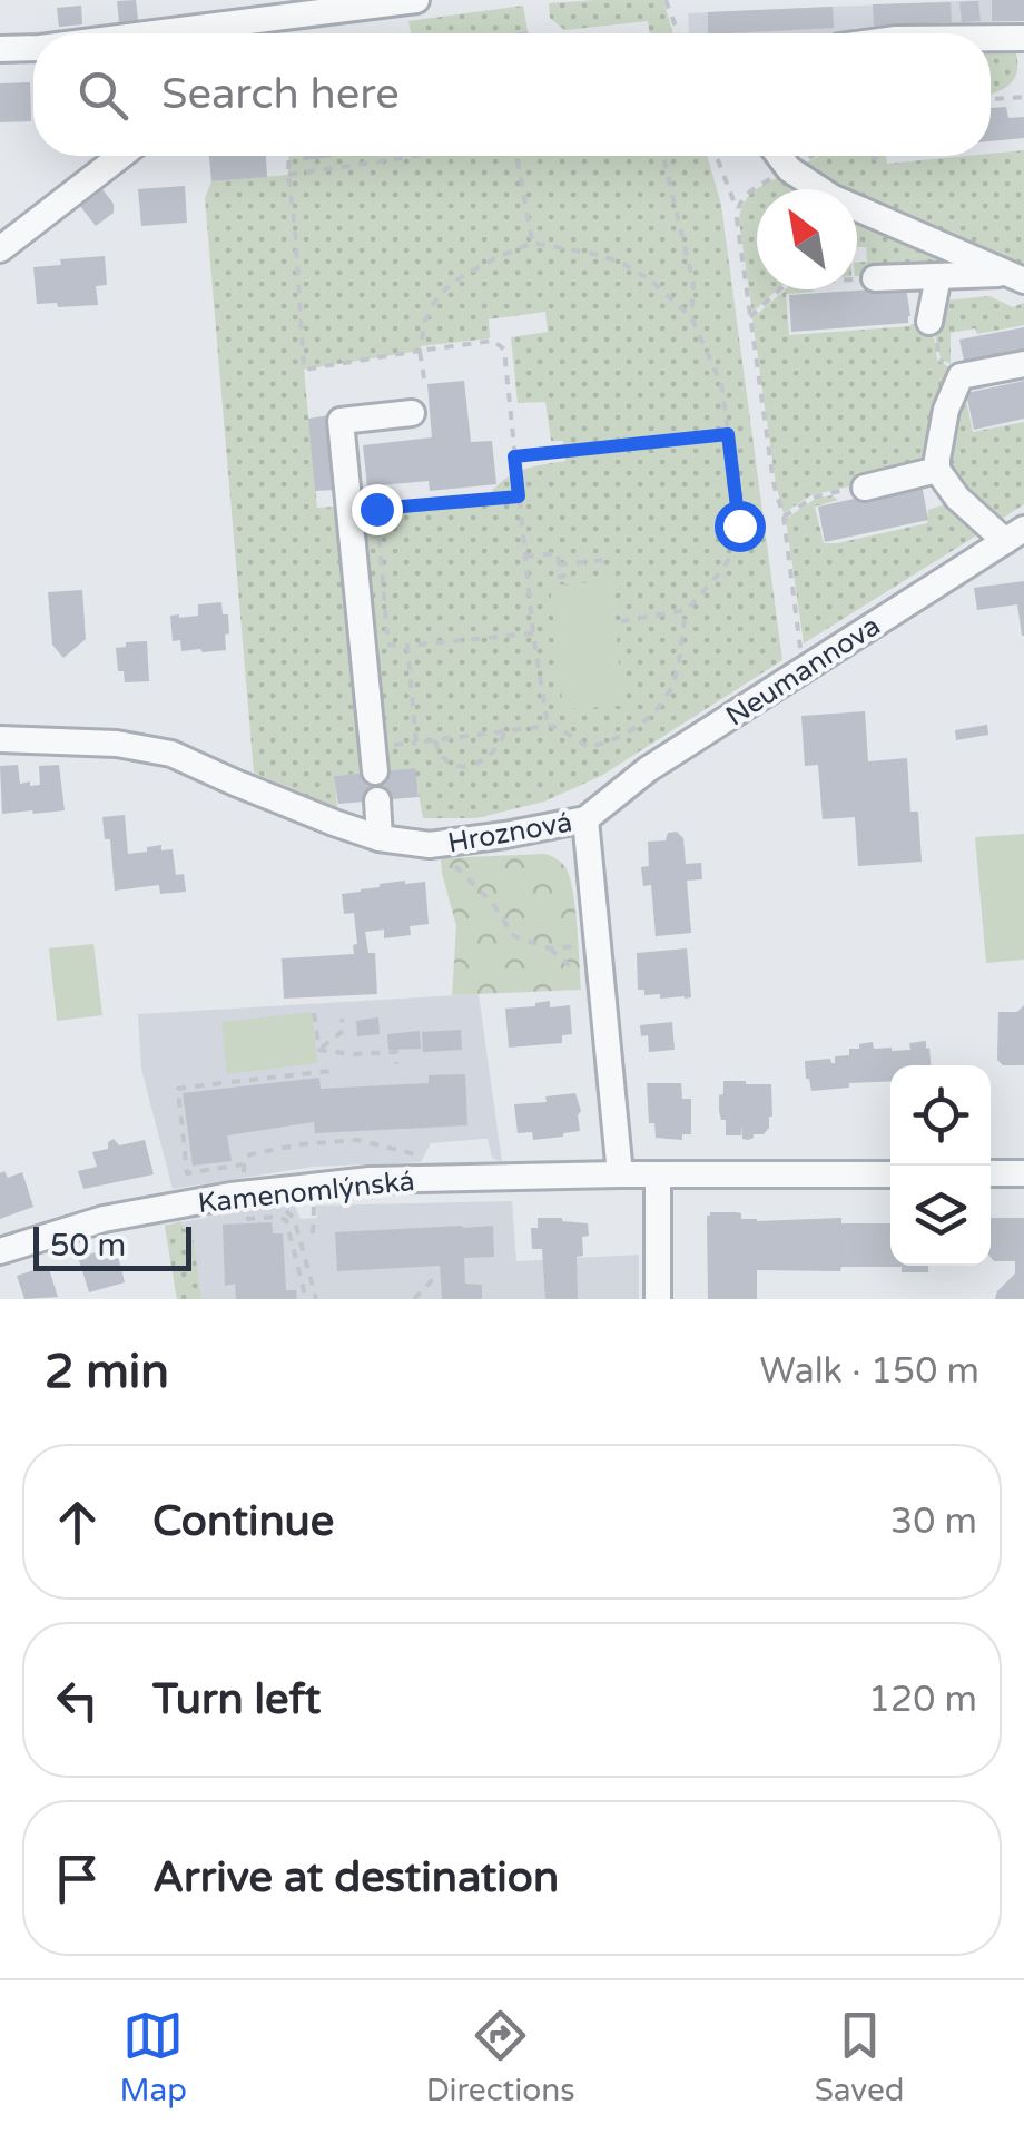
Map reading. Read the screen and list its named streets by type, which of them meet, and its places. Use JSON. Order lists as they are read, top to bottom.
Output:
{
  "streets": {
    "street": ["Neumannova", "Hroznová", "Kamenomlýnská"]
  },
  "crossings": [
    ["Neumannova", "Hroznová"],
    ["Hroznová", "Kamenomlýnská"]
  ],
  "scale_bar": "50 m",
  "north": "top left",
  "page": {
    "search": "Search here",
    "scale": "50 m",
    "heading": ["2 min", "Walk · 150 m"],
    "list": [
      ["Continue", "30 m"],
      ["Turn left", "120 m"],
      "Arrive at destination"
    ],
    "nav": ["Map", "Directions", "Saved"]
  }
}
